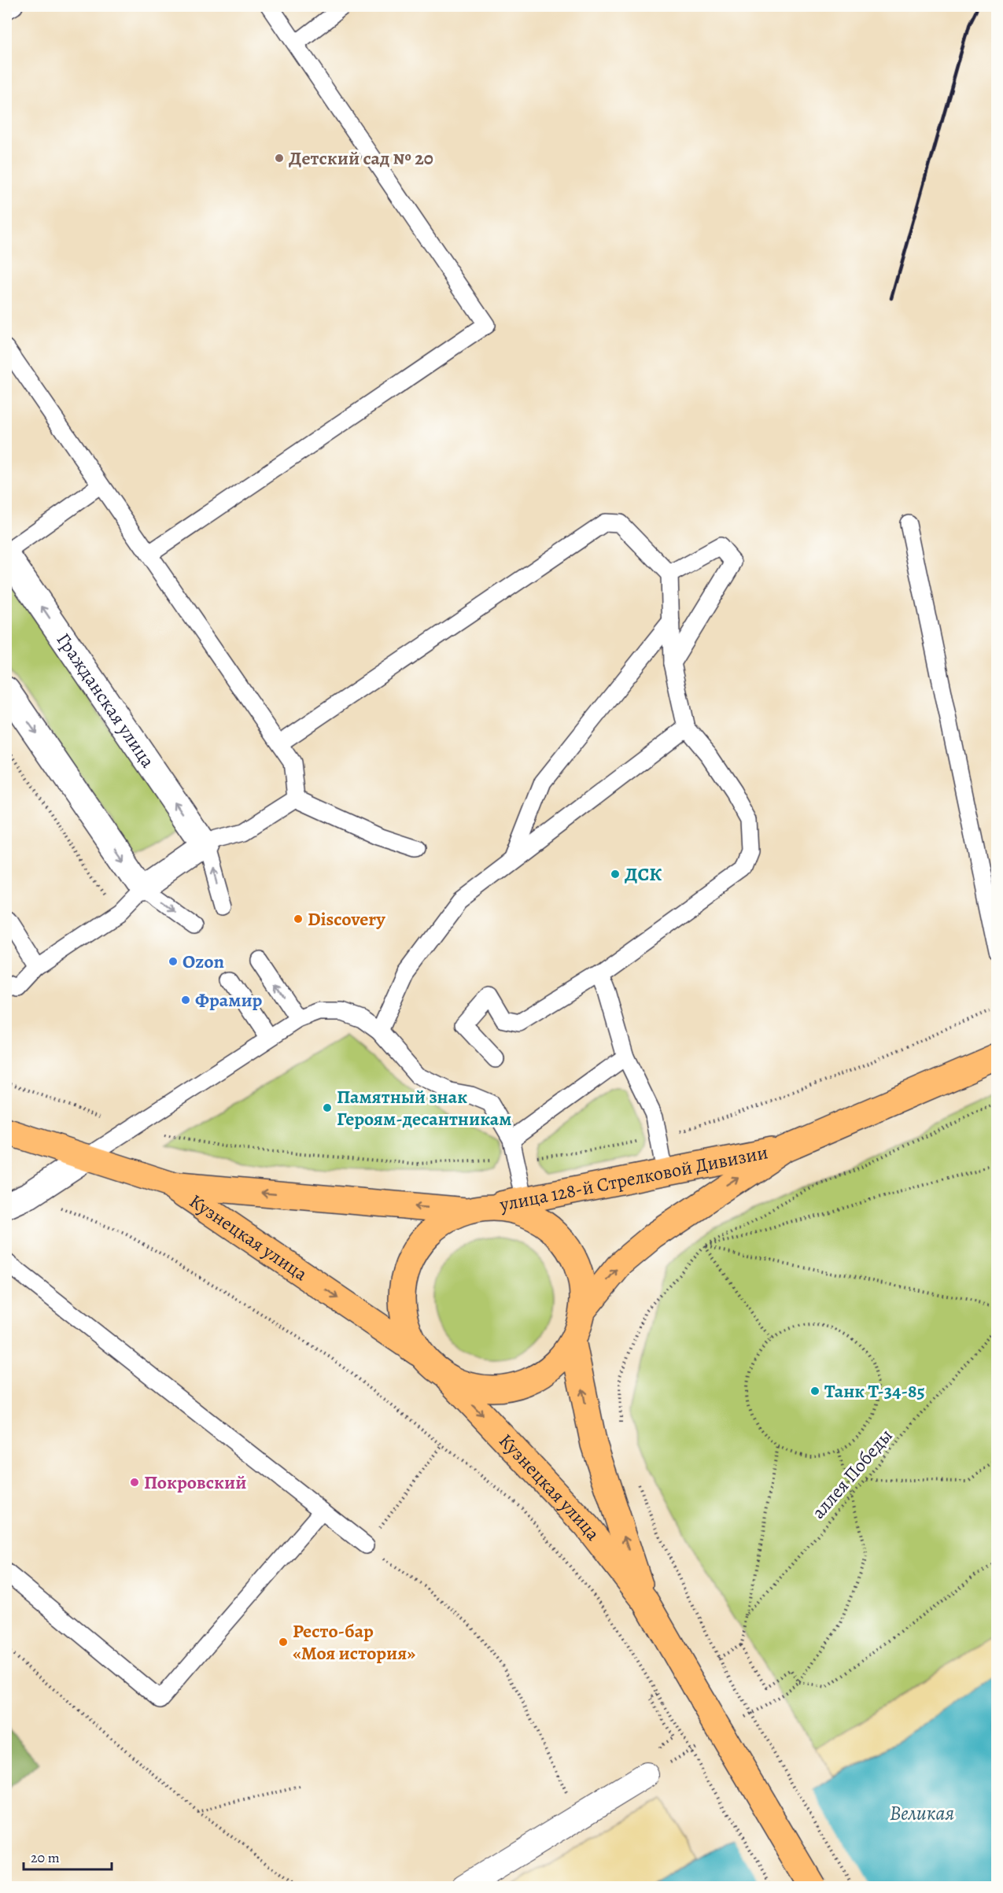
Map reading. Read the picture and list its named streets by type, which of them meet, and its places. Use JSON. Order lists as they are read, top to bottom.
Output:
{
  "streets": {
    "main road": ["улица 128-й Стрелковой Дивизии", "Кузнецкая улица"],
    "street": ["Гражданская улица"],
    "path": ["аллея Победы"]
  },
  "crossings": [
    ["улица 128-й Стрелковой Дивизии", "Кузнецкая улица"]
  ],
  "water": ["Великая"],
  "places": [
    "Детский сад № 20",
    "ДСК",
    "Discovery",
    "Ozon",
    "Фрамир",
    "Памятный знак Героям-десантникам",
    "Танк Т-34-85",
    "Покровский",
    "Ресто-бар «Моя история»"
  ],
  "scale_bar": "20 m"
}
